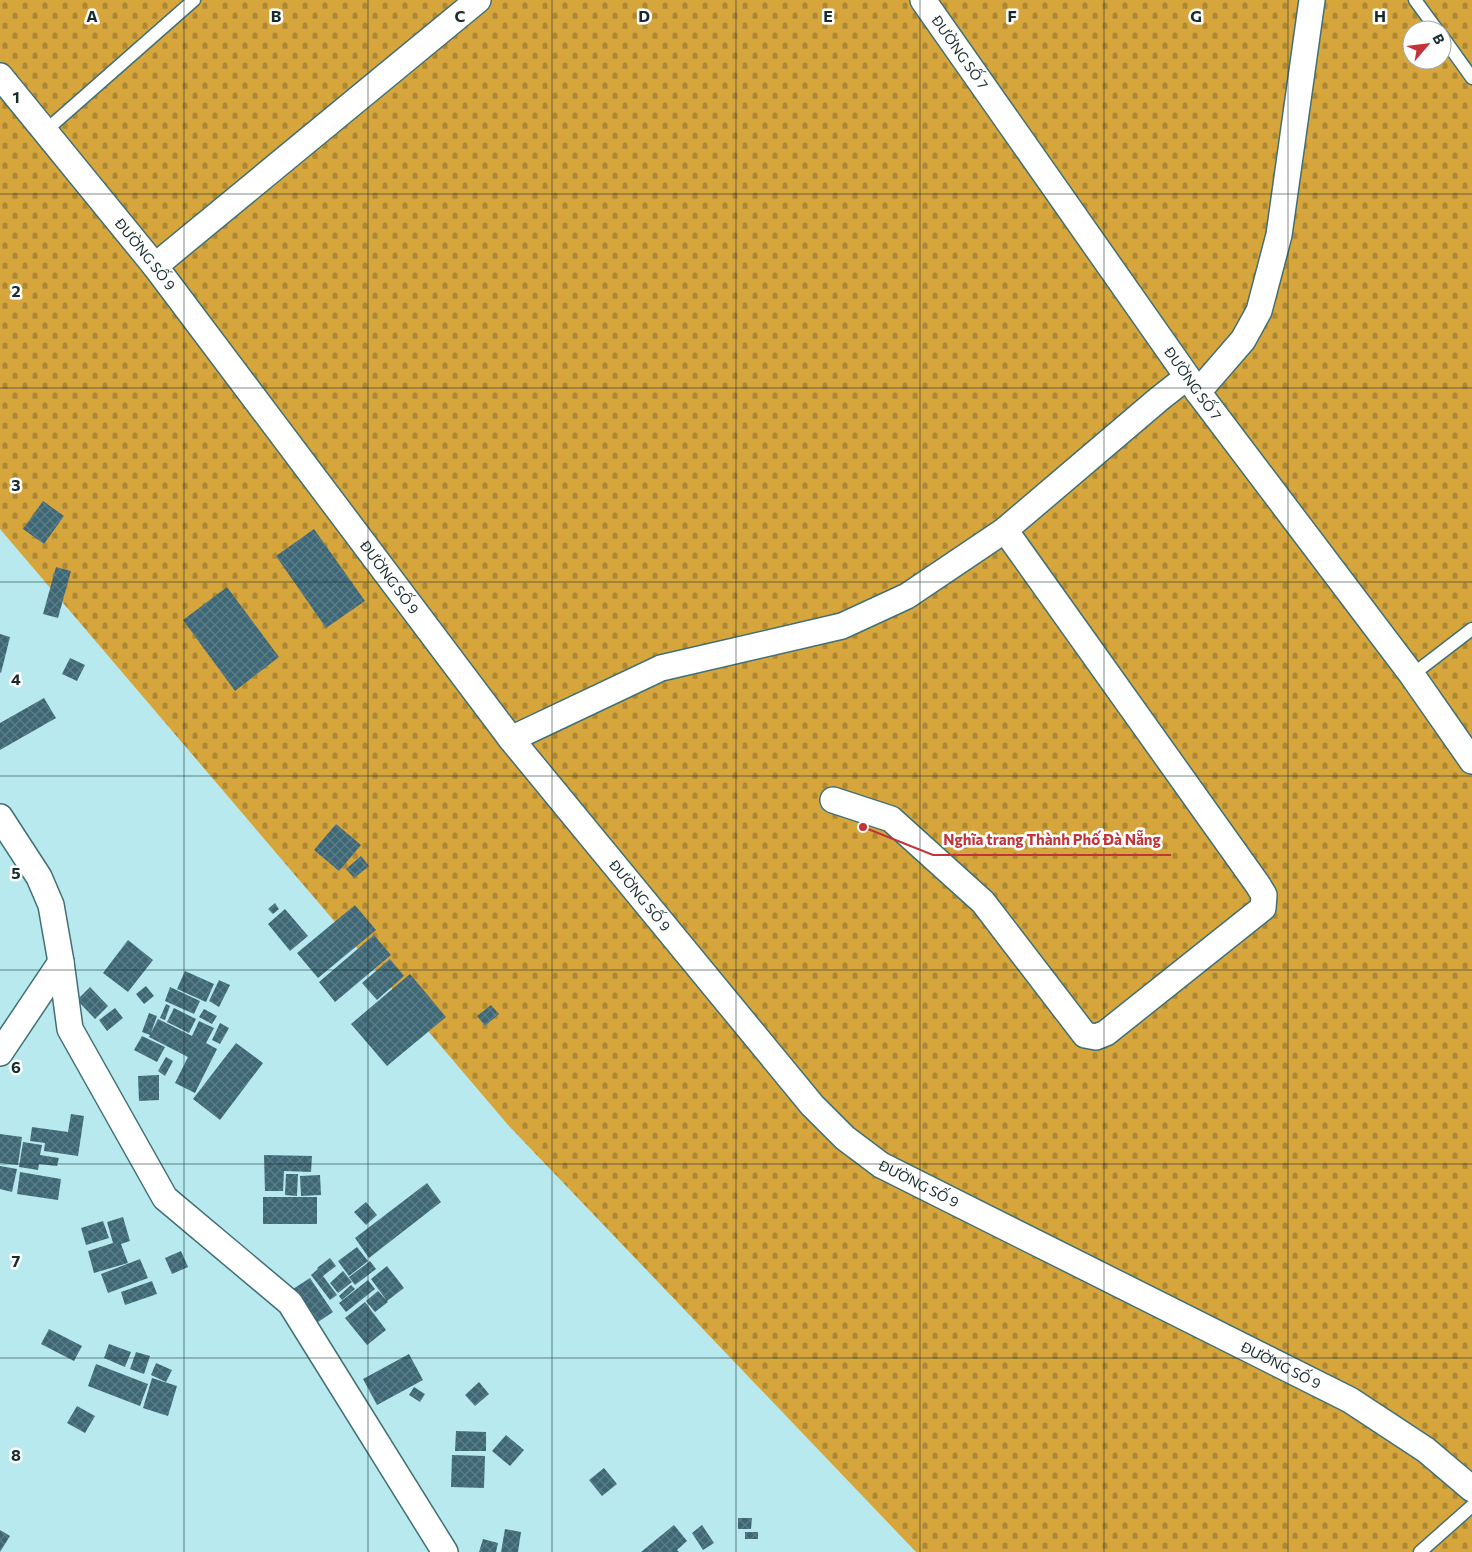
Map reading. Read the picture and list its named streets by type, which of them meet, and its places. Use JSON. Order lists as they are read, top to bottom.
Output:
{
  "streets": {
    "street": ["ĐƯỜNG SỐ 7", "ĐƯỜNG SỐ 9"]
  },
  "places": ["Nghĩa trang Thành Phố Đà Nẵng"],
  "north": "top right",
  "grid": {
    "columns": [
      "A",
      "B",
      "C",
      "D",
      "E",
      "F",
      "G",
      "H"
    ],
    "rows": [
      "1",
      "2",
      "3",
      "4",
      "5",
      "6",
      "7",
      "8"
    ]
  }
}
